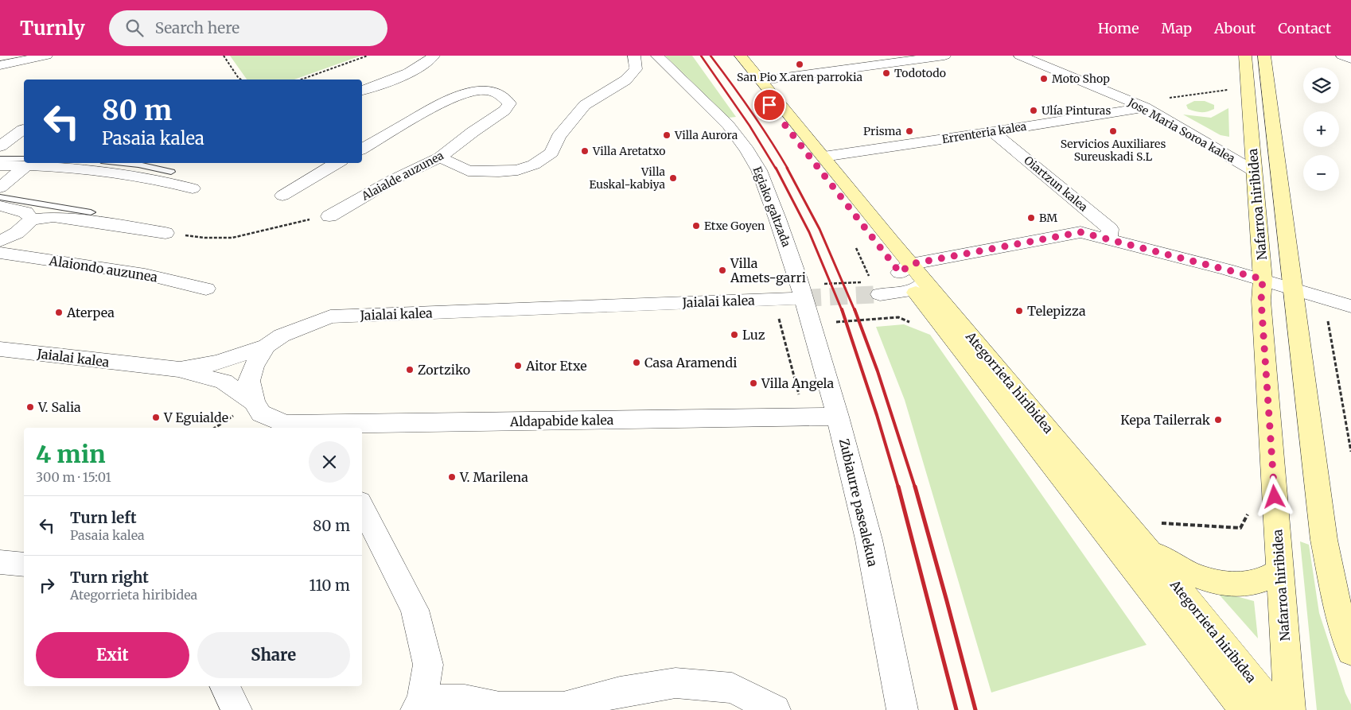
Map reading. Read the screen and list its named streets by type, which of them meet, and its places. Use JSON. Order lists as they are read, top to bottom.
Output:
{
  "streets": {
    "main road": ["Nafarroa hiribidea", "Ategorrieta hiribidea"],
    "street": [
      "Jose Maria Soroa kalea",
      "Errenteria kalea",
      "Alaialde auzunea",
      "Oiartzun kalea",
      "Egiako galtzada",
      "Alaiondo auzunea",
      "Jaialai kalea",
      "Aldapabide kalea",
      "Zubiaurre pasealekua"
    ]
  },
  "crossings": [
    ["Jose Maria Soroa kalea", "Errenteria kalea"],
    ["Jose Maria Soroa kalea", "Nafarroa hiribidea"],
    ["Errenteria kalea", "Oiartzun kalea"],
    ["Errenteria kalea", "Ategorrieta hiribidea"],
    ["Egiako galtzada", "Jaialai kalea"],
    ["Egiako galtzada", "Zubiaurre pasealekua"],
    ["Jaialai kalea", "Aldapabide kalea"],
    ["Jaialai kalea", "Zubiaurre pasealekua"],
    ["Aldapabide kalea", "Zubiaurre pasealekua"]
  ],
  "places": [
    "San Pio X.aren parrokia",
    "Todotodo",
    "Moto Shop",
    "Ulía Pinturas",
    "Prisma",
    "Servicios Auxiliares Sureuskadi S.L",
    "Villa Aurora",
    "Villa Aretatxo",
    "Villa Euskal-kabiya",
    "BM",
    "Etxe Goyen",
    "Villa Amets-garri",
    "Telepizza",
    "Aterpea",
    "Luz",
    "Casa Aramendi",
    "Aitor Etxe",
    "Zortziko",
    "Villa Angela",
    "V. Salia",
    "V Eguialde",
    "Kepa Tailerrak",
    "V. Marilena"
  ],
  "page": {
    "header": "Turnly",
    "search": "Search here",
    "nav": [
      "Home",
      "Map",
      "About",
      "Contact"
    ],
    "map_buttons": ["+", "−"],
    "turn": ["80 m", "Pasaia kalea"],
    "heading": ["4 min", "300 m · 15:01"],
    "list": [
      {
        "name": "Turn left",
        "note": "Pasaia kalea",
        "value": "80 m"
      },
      {
        "name": "Turn right",
        "note": "Ategorrieta hiribidea",
        "value": "110 m"
      }
    ],
    "buttons": ["Exit", "Share"]
  }
}
